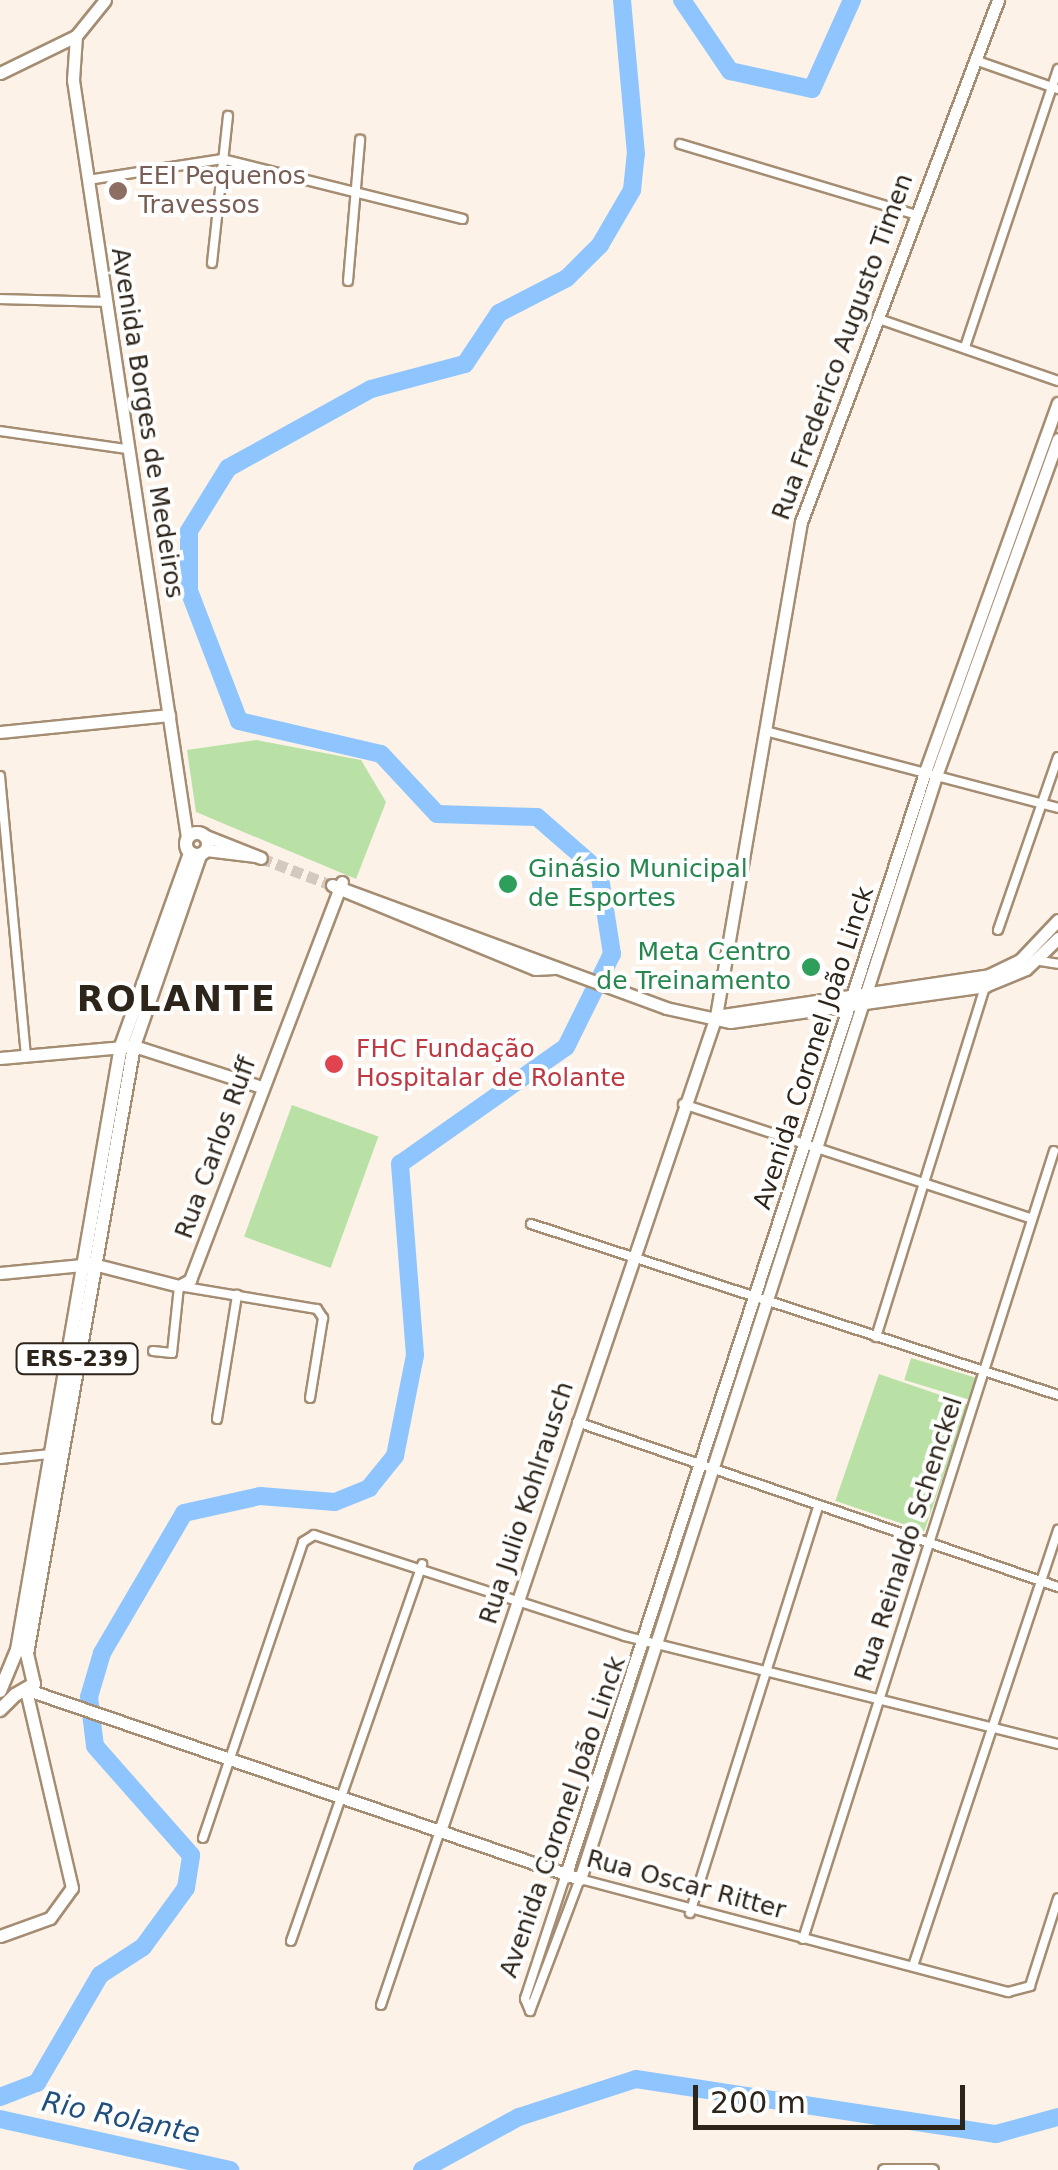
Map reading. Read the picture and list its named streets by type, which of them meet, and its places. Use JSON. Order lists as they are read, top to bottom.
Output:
{
  "streets": {
    "main road": [
      "Rua Frederico Augusto Timen",
      "Avenida Borges de Medeiros",
      "Avenida Coronel João Linck",
      "Rua Carlos Ruff",
      "ERS-239",
      "Rua Julio Kohlrausch",
      "Rua Oscar Ritter"
    ],
    "street": ["Rua Reinaldo Schenckel"]
  },
  "crossings": [
    ["Rua Frederico Augusto Timen", "Rua Carlos Ruff"],
    ["Rua Frederico Augusto Timen", "Rua Julio Kohlrausch"],
    ["Avenida Borges de Medeiros", "ERS-239"],
    ["Avenida Coronel João Linck", "Rua Oscar Ritter"],
    ["Rua Carlos Ruff", "Rua Julio Kohlrausch"],
    ["ERS-239", "Rua Oscar Ritter"],
    ["Rua Julio Kohlrausch", "Rua Oscar Ritter"],
    ["Rua Reinaldo Schenckel", "Rua Oscar Ritter"]
  ],
  "districts": ["ROLANTE"],
  "water": ["Rio Rolante"],
  "places": [
    "EEI Pequenos Travessos",
    "Ginásio Municipal de Esportes",
    "Meta Centro de Treinamento",
    "FHC Fundação Hospitalar de Rolante"
  ],
  "scale_bar": "200 m"
}
